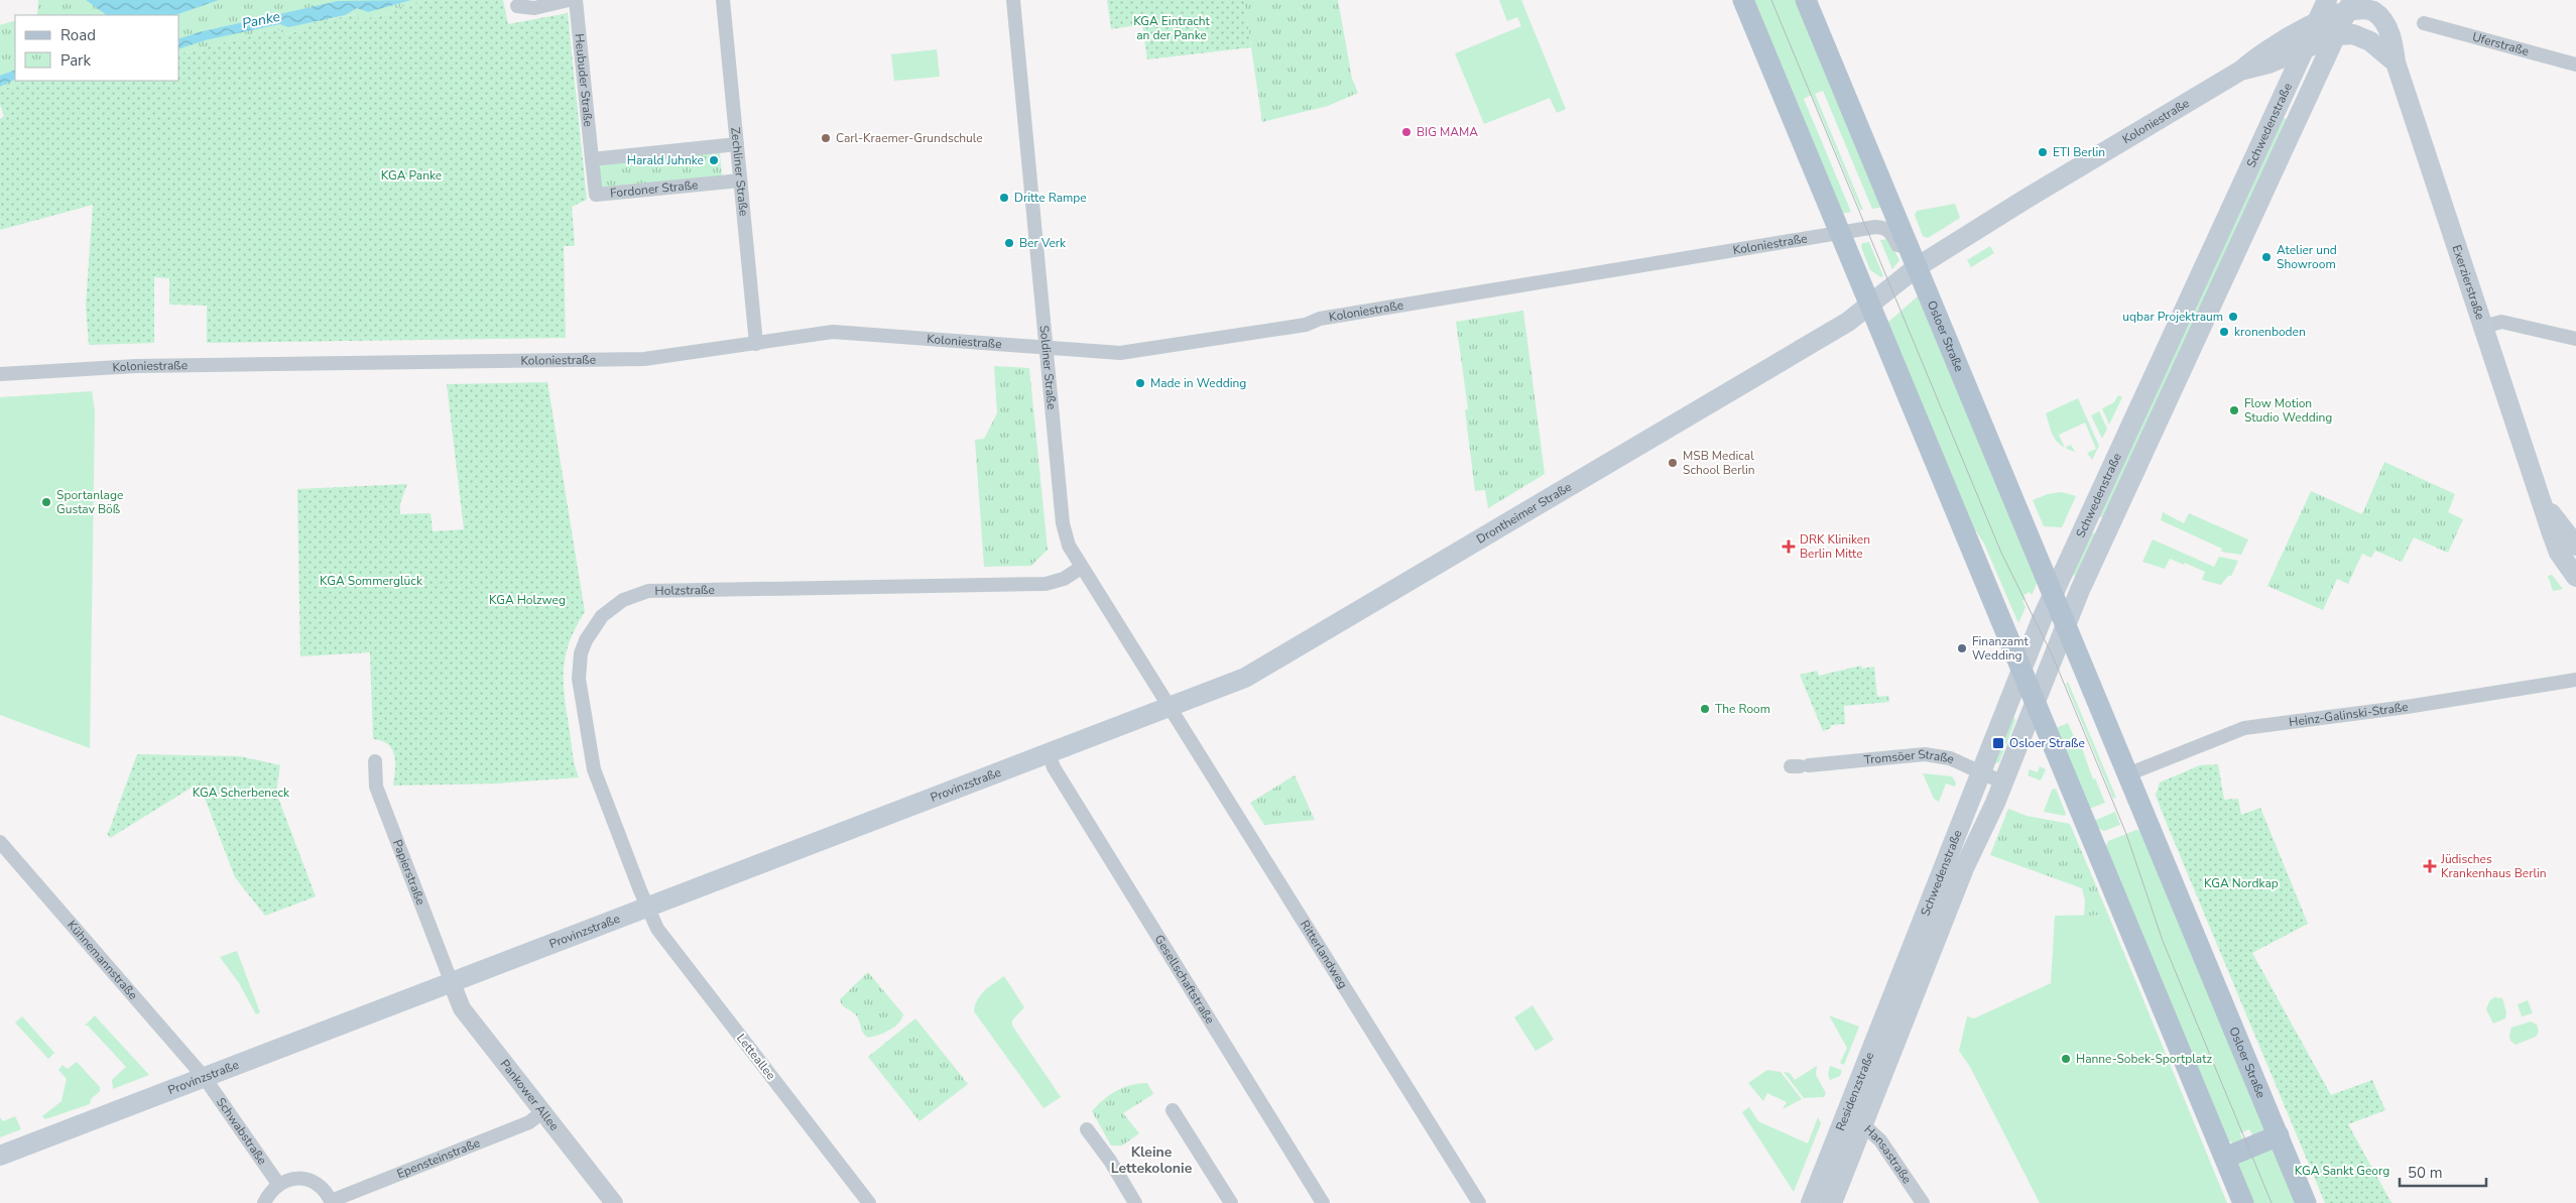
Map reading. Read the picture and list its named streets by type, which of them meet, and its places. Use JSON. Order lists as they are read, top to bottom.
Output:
{
  "streets": {
    "main road": [
      "Koloniestraße",
      "Schwedenstraße",
      "Exerzierstraße",
      "Osloer Straße",
      "Drontheimer Straße",
      "Provinzstraße",
      "Residenzstraße"
    ],
    "street": [
      "Uferstraße",
      "Heubuder Straße",
      "Zechliner Straße",
      "Fordoner Straße",
      "Soldiner Straße",
      "Holzstraße",
      "Heinz-Galinski-Straße",
      "Tromsöer Straße",
      "Papierstraße",
      "Ritterlandweg",
      "Kühnemannstraße",
      "Gesellschaftstraße",
      "Letteallee",
      "Pankower Allee",
      "Schwabstraße",
      "Hansastraße",
      "Epensteinstraße"
    ]
  },
  "crossings": [
    ["Heubuder Straße", "Fordoner Straße"],
    ["Koloniestraße", "Schwedenstraße"],
    ["Koloniestraße", "Zechliner Straße"],
    ["Koloniestraße", "Exerzierstraße"],
    ["Koloniestraße", "Osloer Straße"],
    ["Koloniestraße", "Soldiner Straße"],
    ["Koloniestraße", "Drontheimer Straße"],
    ["Schwedenstraße", "Exerzierstraße"],
    ["Schwedenstraße", "Osloer Straße"],
    ["Schwedenstraße", "Tromsöer Straße"],
    ["Schwedenstraße", "Residenzstraße"],
    ["Zechliner Straße", "Fordoner Straße"],
    ["Osloer Straße", "Heinz-Galinski-Straße"],
    ["Soldiner Straße", "Drontheimer Straße"],
    ["Soldiner Straße", "Holzstraße"],
    ["Soldiner Straße", "Provinzstraße"],
    ["Soldiner Straße", "Ritterlandweg"],
    ["Drontheimer Straße", "Provinzstraße"],
    ["Drontheimer Straße", "Ritterlandweg"],
    ["Holzstraße", "Provinzstraße"],
    ["Holzstraße", "Letteallee"],
    ["Provinzstraße", "Papierstraße"],
    ["Provinzstraße", "Ritterlandweg"],
    ["Provinzstraße", "Kühnemannstraße"],
    ["Provinzstraße", "Gesellschaftstraße"],
    ["Provinzstraße", "Letteallee"],
    ["Provinzstraße", "Pankower Allee"],
    ["Provinzstraße", "Schwabstraße"],
    ["Papierstraße", "Pankower Allee"],
    ["Kühnemannstraße", "Schwabstraße"],
    ["Residenzstraße", "Hansastraße"],
    ["Pankower Allee", "Epensteinstraße"]
  ],
  "districts": ["Kleine Lettekolonie"],
  "water": ["Panke"],
  "parks": [
    "KGA Eintracht an der Panke",
    "KGA Panke",
    "KGA Sommerglück",
    "KGA Holzweg",
    "KGA Scherbeneck",
    "KGA Nordkap",
    "KGA Sankt Georg"
  ],
  "places": {
    "other": [
      "BIG MAMA",
      "Carl-Kraemer-Grundschule",
      "ETI Berlin",
      "Harald Juhnke",
      "Dritte Rampe",
      "Ber Verk",
      "Atelier und Showroom",
      "uqbar Projektraum",
      "kronenboden",
      "Made in Wedding",
      "Flow Motion Studio Wedding",
      "MSB Medical School Berlin",
      "Sportanlage Gustav Böß",
      "Finanzamt Wedding",
      "The Room",
      "Hanne-Sobek-Sportplatz"
    ],
    "health": ["DRK Kliniken Berlin Mitte", "Jüdisches Krankenhaus Berlin"],
    "transit": ["Osloer Straße"]
  },
  "legend": ["Road", "Park"],
  "scale_bar": "50 m"
}
